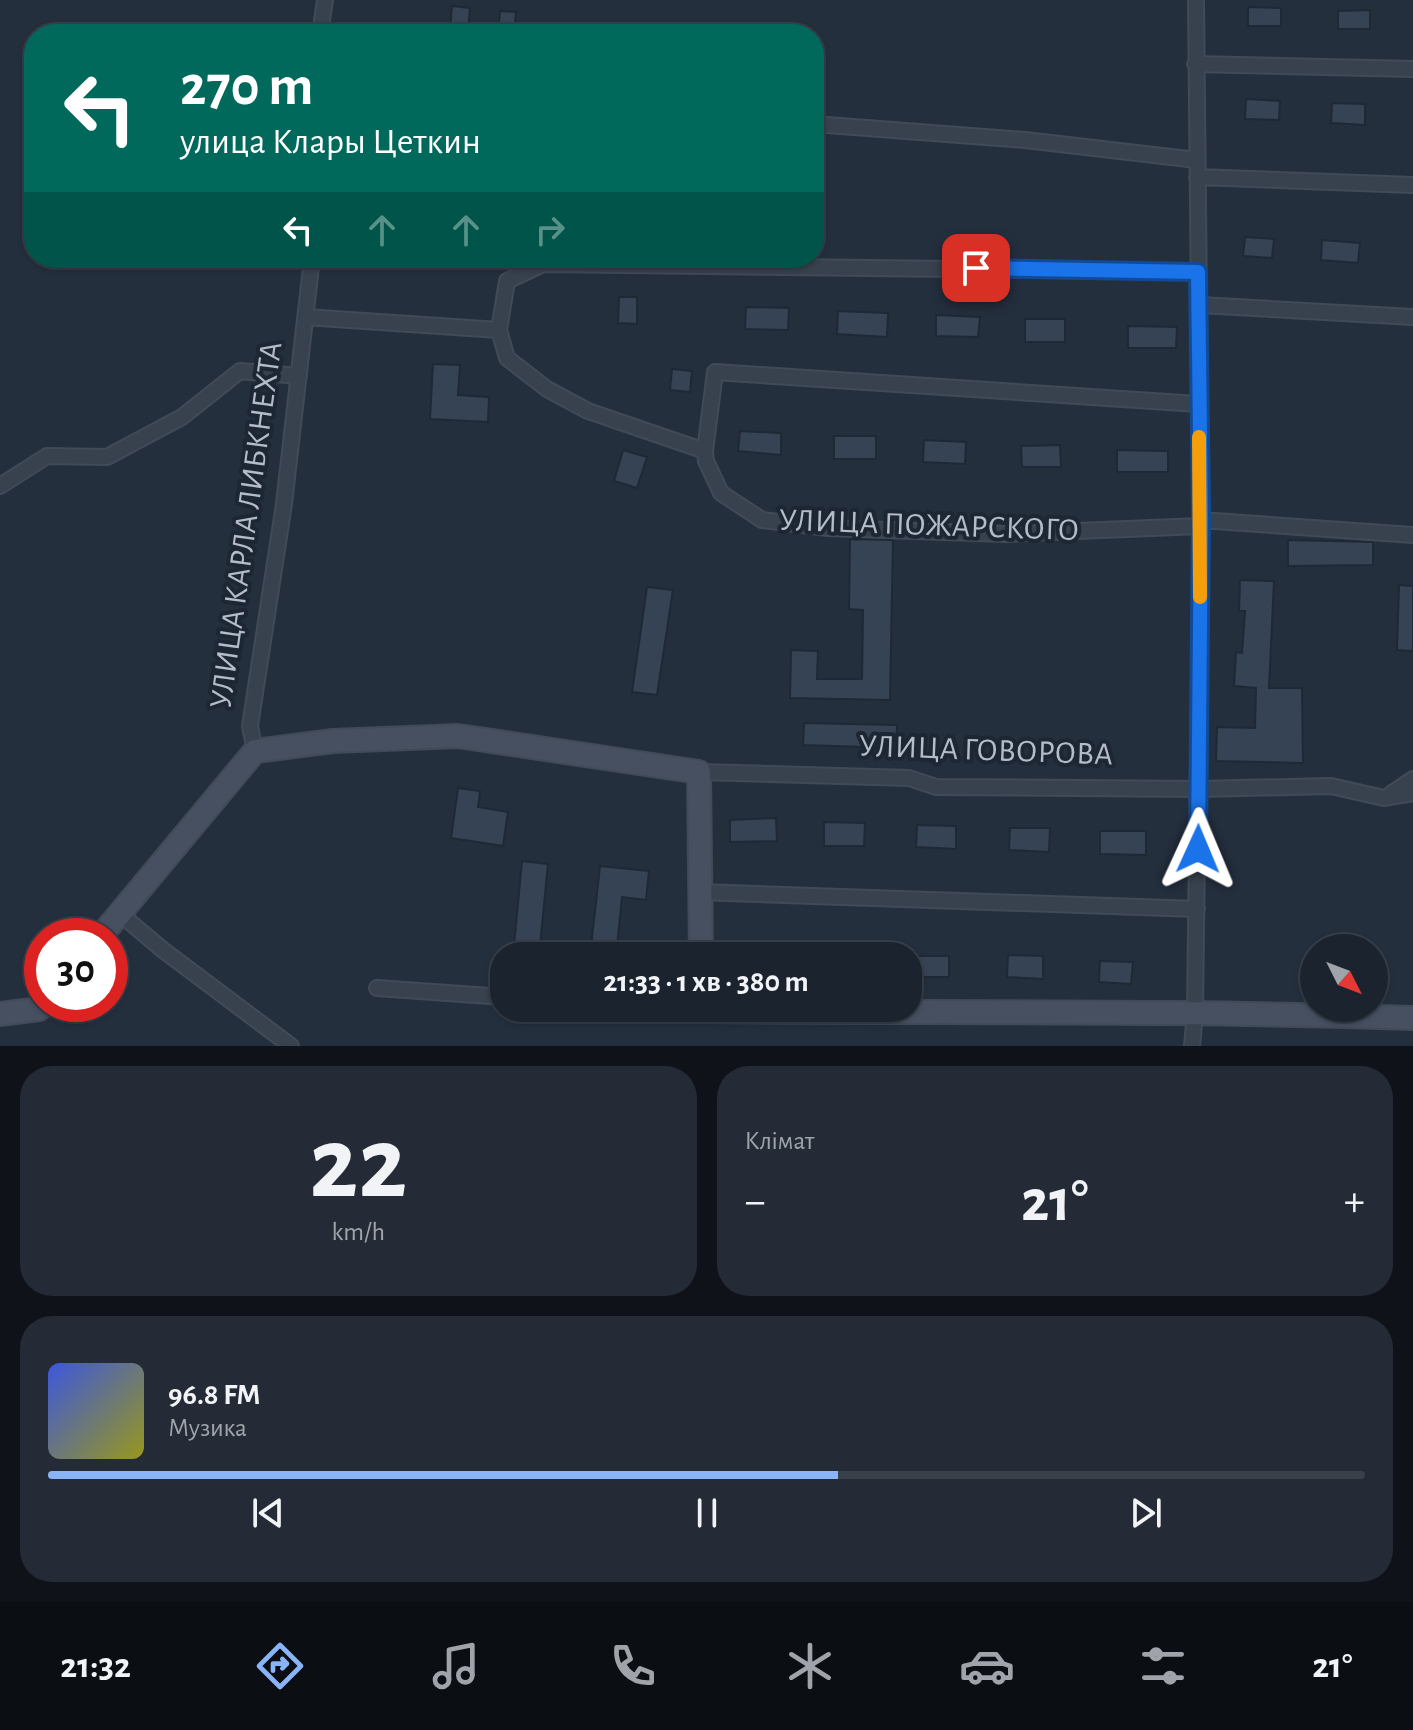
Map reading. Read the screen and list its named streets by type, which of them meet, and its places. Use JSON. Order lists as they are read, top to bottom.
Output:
{
  "streets": {
    "street": ["УЛИЦА КАРЛА ЛИБКНЕХТА", "УЛИЦА ПОЖАРСКОГО", "УЛИЦА ГОВОРОВА"]
  },
  "crossings": [
    ["УЛИЦА КАРЛА ЛИБКНЕХТА", "УЛИЦА ГОВОРОВА"]
  ],
  "north": "bottom right",
  "page": {
    "turn": ["270 m", "улица Клары Цеткин"],
    "limit": "30",
    "trip": "21:33 · 1 хв · 380 m",
    "tile": [
      ["22", "km/h"],
      "Клімат"
    ],
    "heat": ["−", "21°", "+"],
    "song": ["96.8 FM", "Музика"],
    "tabs": ["21:32", "21°"]
  }
}
